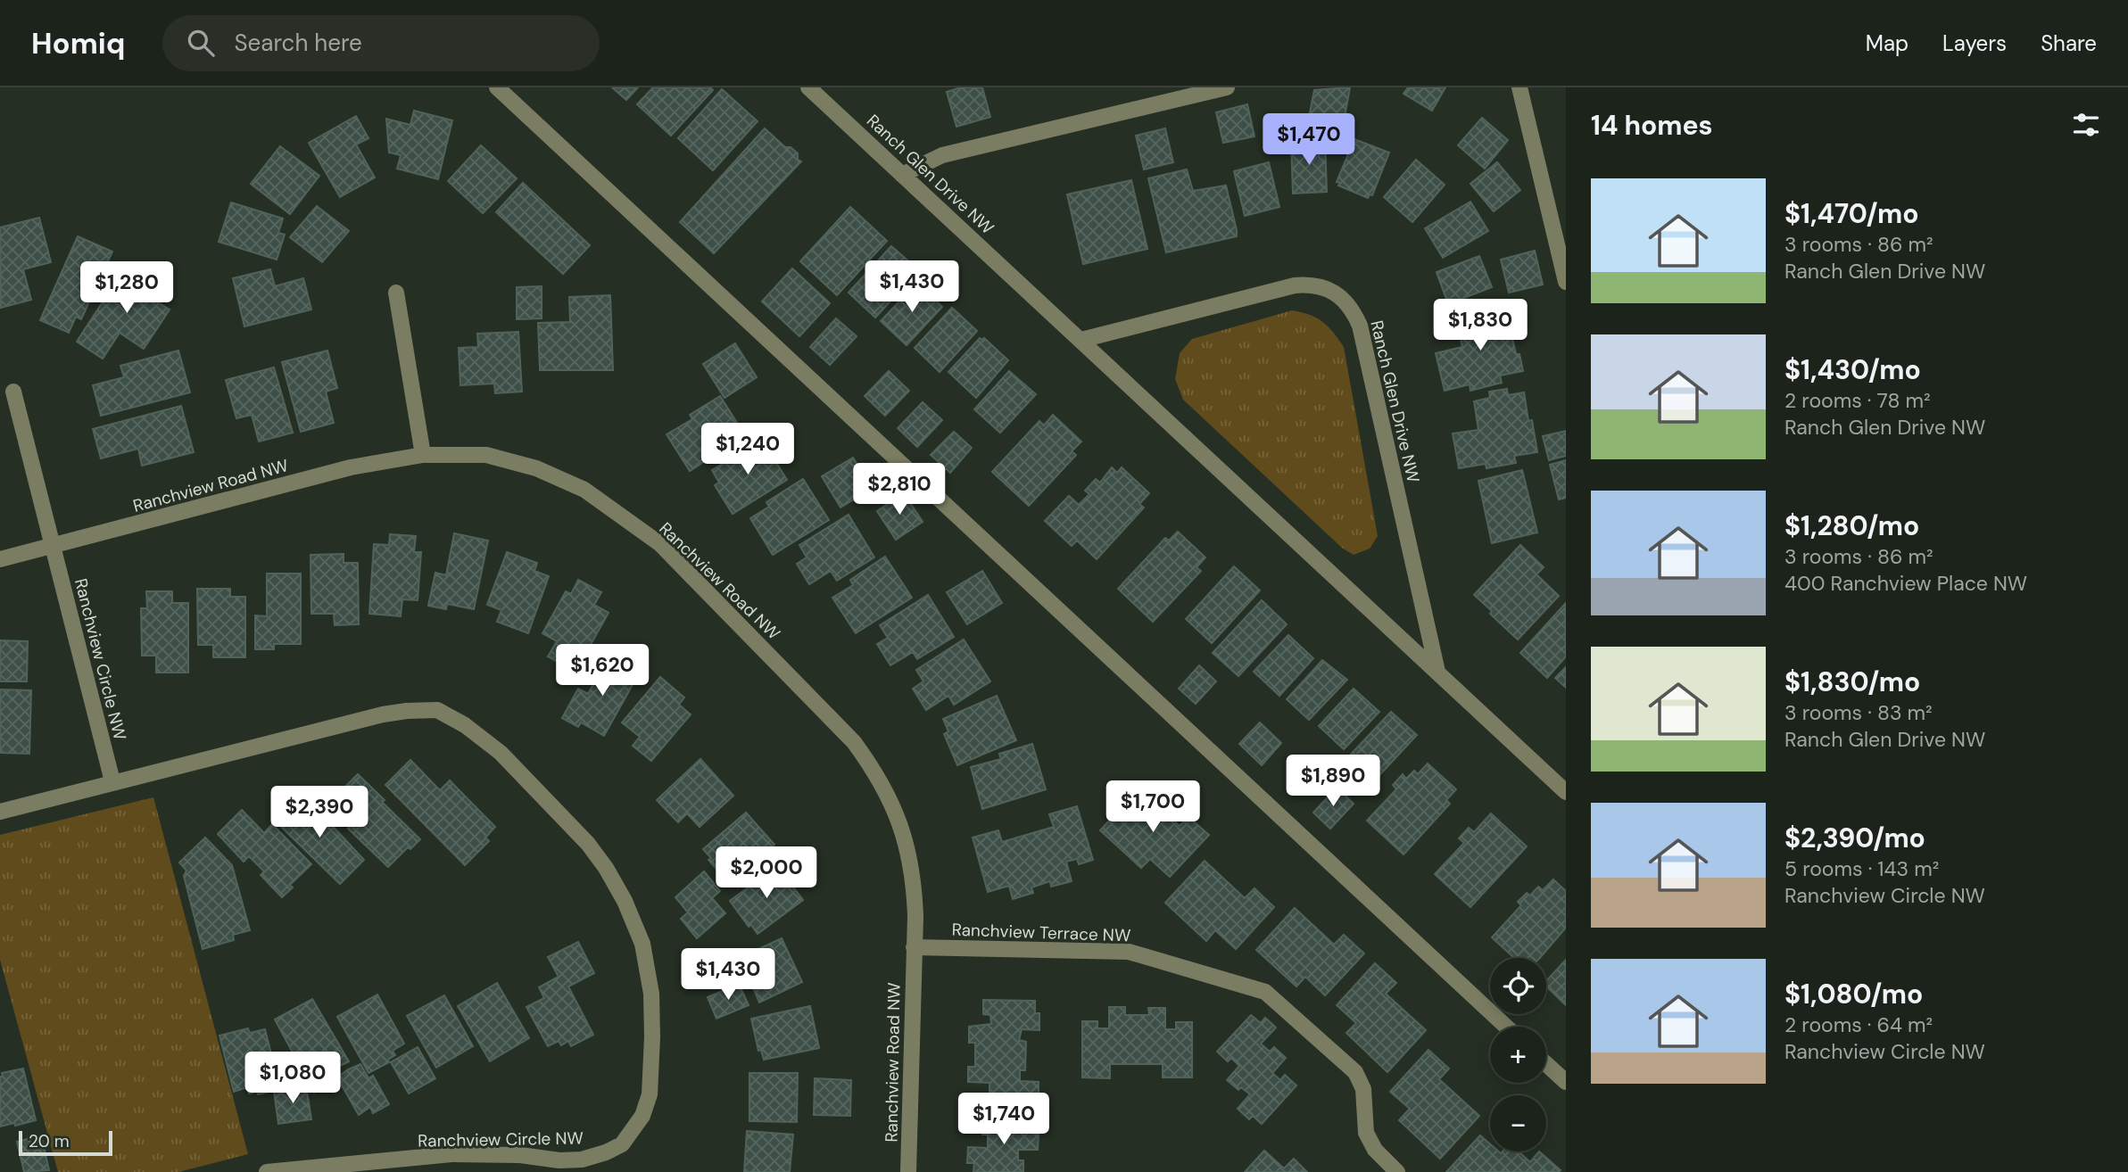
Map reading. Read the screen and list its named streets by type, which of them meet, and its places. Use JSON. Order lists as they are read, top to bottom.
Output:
{
  "streets": {
    "street": [
      "Ranch Glen Drive NW",
      "Ranchview Road NW",
      "Ranchview Circle NW",
      "Ranchview Terrace NW"
    ]
  },
  "crossings": [
    ["Ranchview Road NW", "Ranchview Circle NW"],
    ["Ranchview Road NW", "Ranchview Terrace NW"]
  ],
  "scale_bar": "20 m",
  "page": {
    "header": "Homiq",
    "search": "Search here",
    "nav": ["Map", "Layers", "Share"],
    "heading": "14 homes",
    "price": [
      "$1,470",
      "$1,430",
      "$1,280",
      "$1,830",
      "$1,240",
      "$2,810",
      "$1,620",
      "$1,890",
      "$1,700",
      "$2,390",
      "$2,000",
      "$1,430",
      "$1,080",
      "$1,740"
    ],
    "list": [
      {
        "name": "$1,470/mo",
        "note": "3 rooms · 86 m² · Ranch Glen Drive NW"
      },
      {
        "name": "$1,430/mo",
        "note": "2 rooms · 78 m² · Ranch Glen Drive NW"
      },
      {
        "name": "$1,280/mo",
        "note": "3 rooms · 86 m² · 400 Ranchview Place NW"
      },
      {
        "name": "$1,830/mo",
        "note": "3 rooms · 83 m² · Ranch Glen Drive NW"
      },
      {
        "name": "$2,390/mo",
        "note": "5 rooms · 143 m² · Ranchview Circle NW"
      },
      {
        "name": "$1,080/mo",
        "note": "2 rooms · 64 m² · Ranchview Circle NW"
      }
    ],
    "map_buttons": ["+", "−"],
    "scale": "20 m"
  }
}
